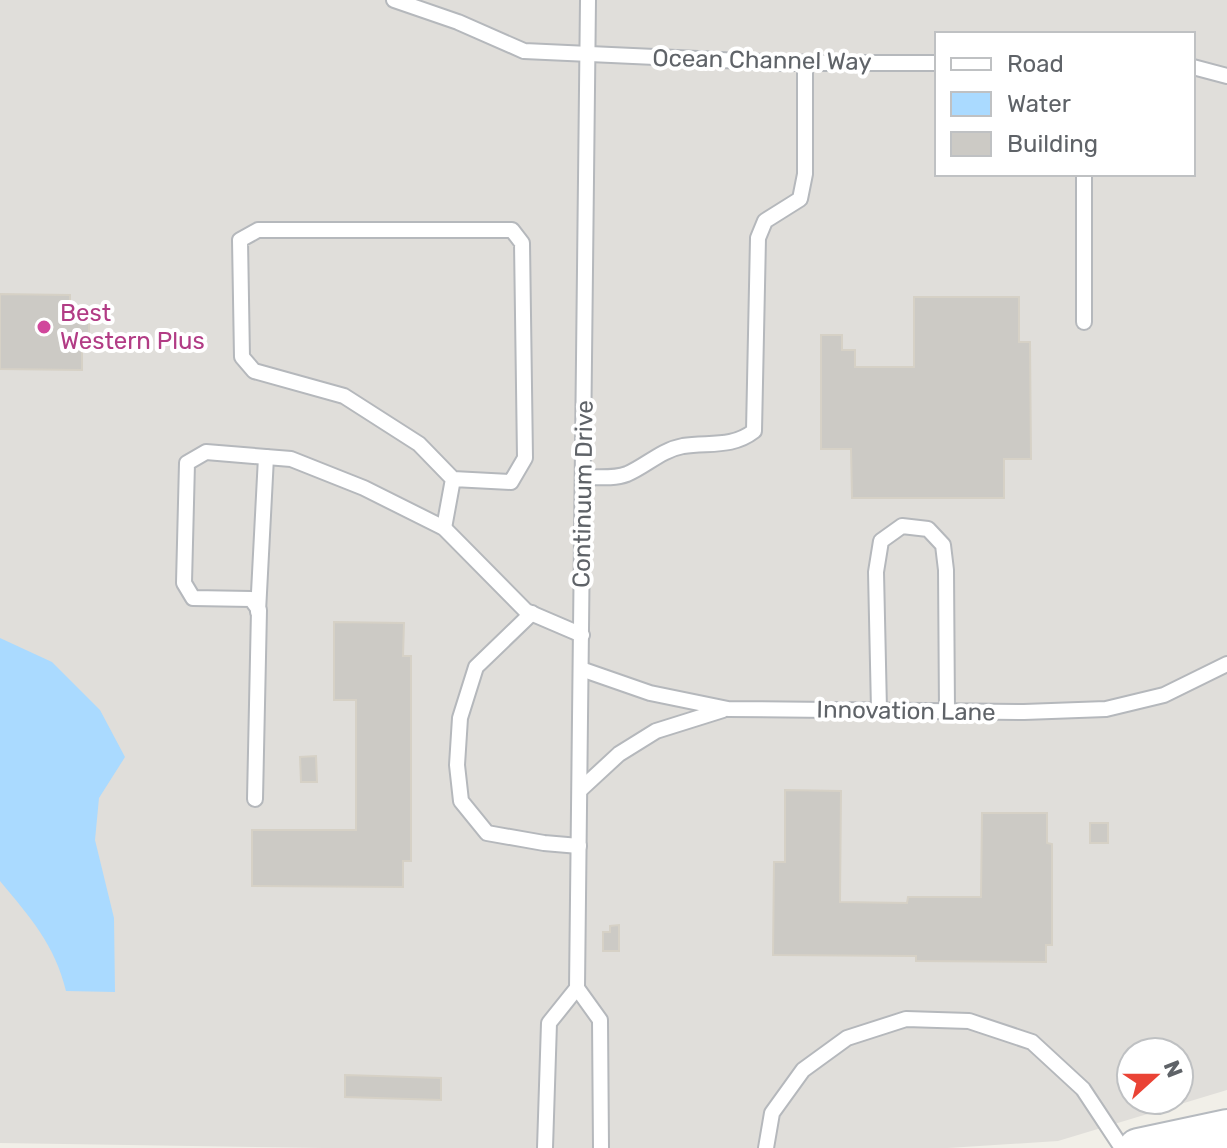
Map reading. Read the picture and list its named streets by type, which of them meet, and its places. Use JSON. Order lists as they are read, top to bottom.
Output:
{
  "streets": {
    "lane": ["Ocean Channel Way", "Continuum Drive", "Innovation Lane"]
  },
  "crossings": [
    ["Ocean Channel Way", "Continuum Drive"],
    ["Continuum Drive", "Innovation Lane"]
  ],
  "places": ["Best Western Plus"],
  "legend": ["Road", "Water", "Building"],
  "north": "right"
}
